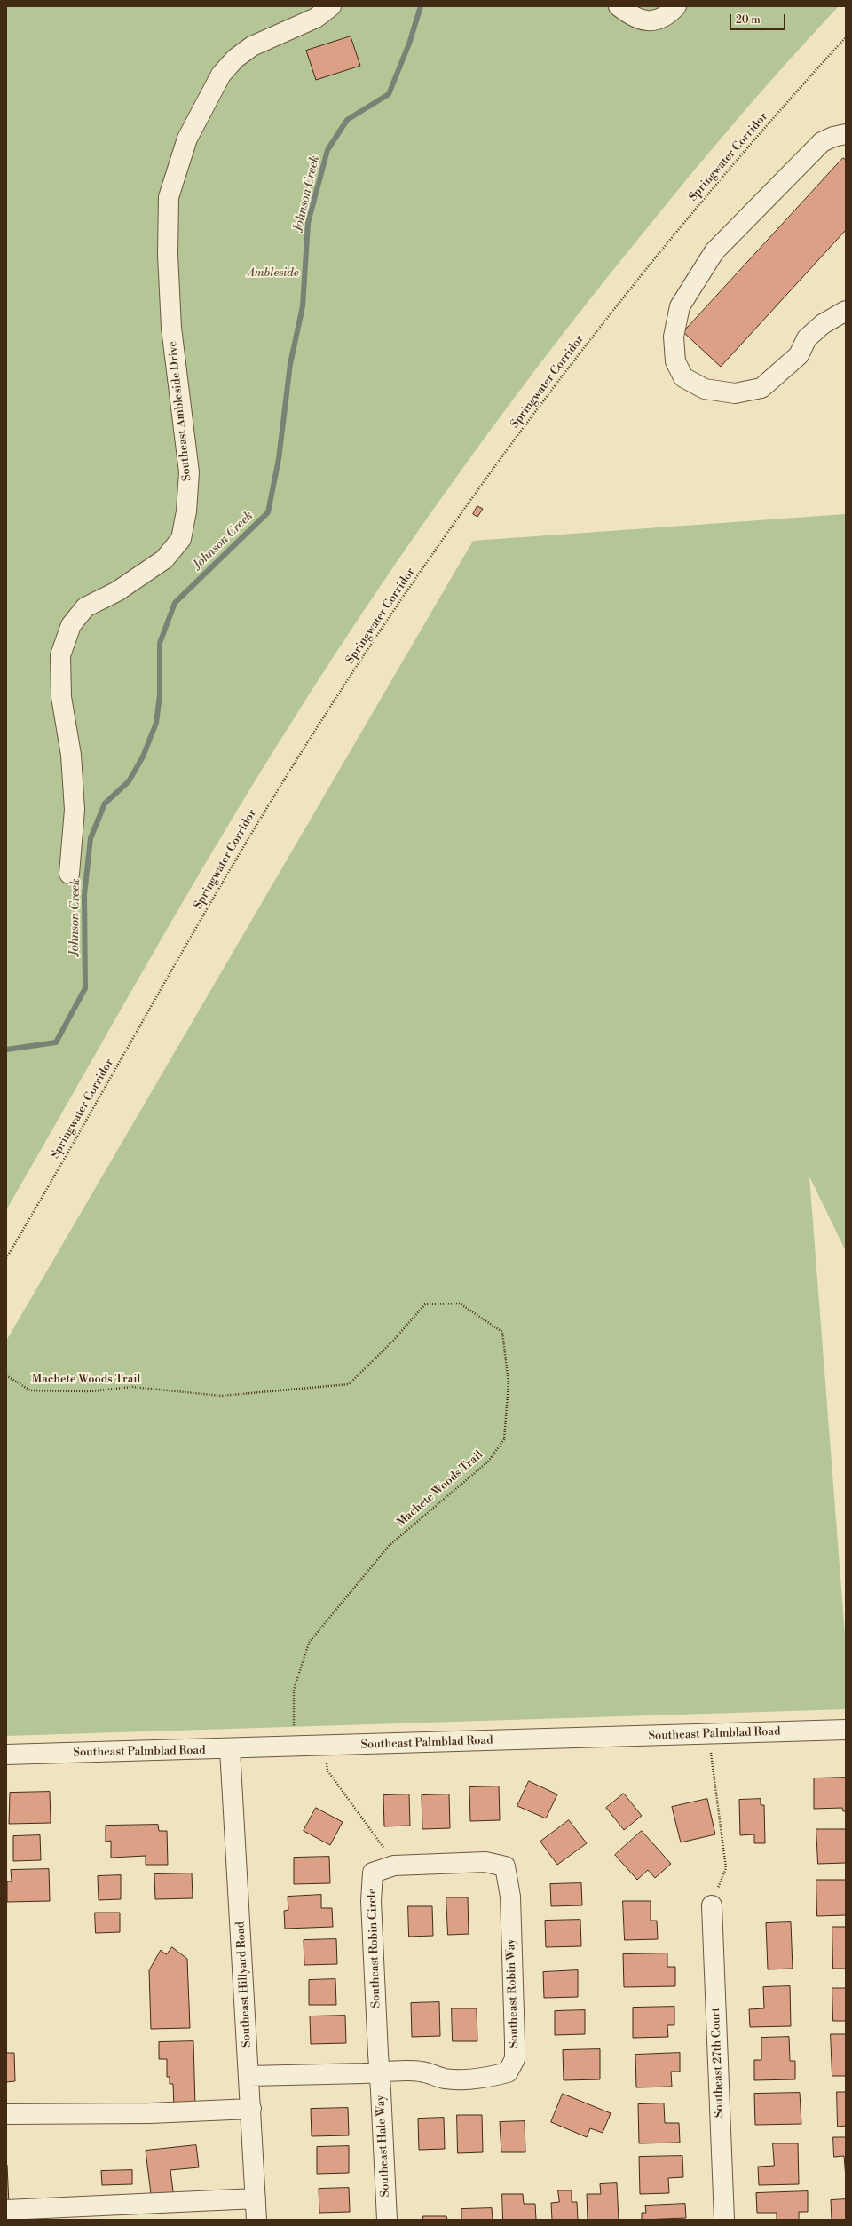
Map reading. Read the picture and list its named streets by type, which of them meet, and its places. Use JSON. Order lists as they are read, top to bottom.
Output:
{
  "streets": {
    "street": [
      "Southeast Ambleside Drive",
      "Southeast Palmblad Road",
      "Southeast Robin Circle",
      "Southeast Hillyard Road",
      "Southeast Robin Way",
      "Southeast 27th Court",
      "Southeast Hale Way"
    ],
    "path": ["Springwater Corridor", "Machete Woods Trail"]
  },
  "crossings": [
    ["Machete Woods Trail", "Southeast Palmblad Road"],
    ["Southeast Palmblad Road", "Southeast Hillyard Road"],
    ["Southeast Robin Circle", "Southeast Robin Way"],
    ["Southeast Robin Circle", "Southeast Hale Way"],
    ["Southeast Hillyard Road", "Southeast Robin Way"],
    ["Southeast Robin Way", "Southeast Hale Way"]
  ],
  "water": ["Johnson Creek"],
  "parks": ["Ambleside"],
  "scale_bar": "20 m"
}
